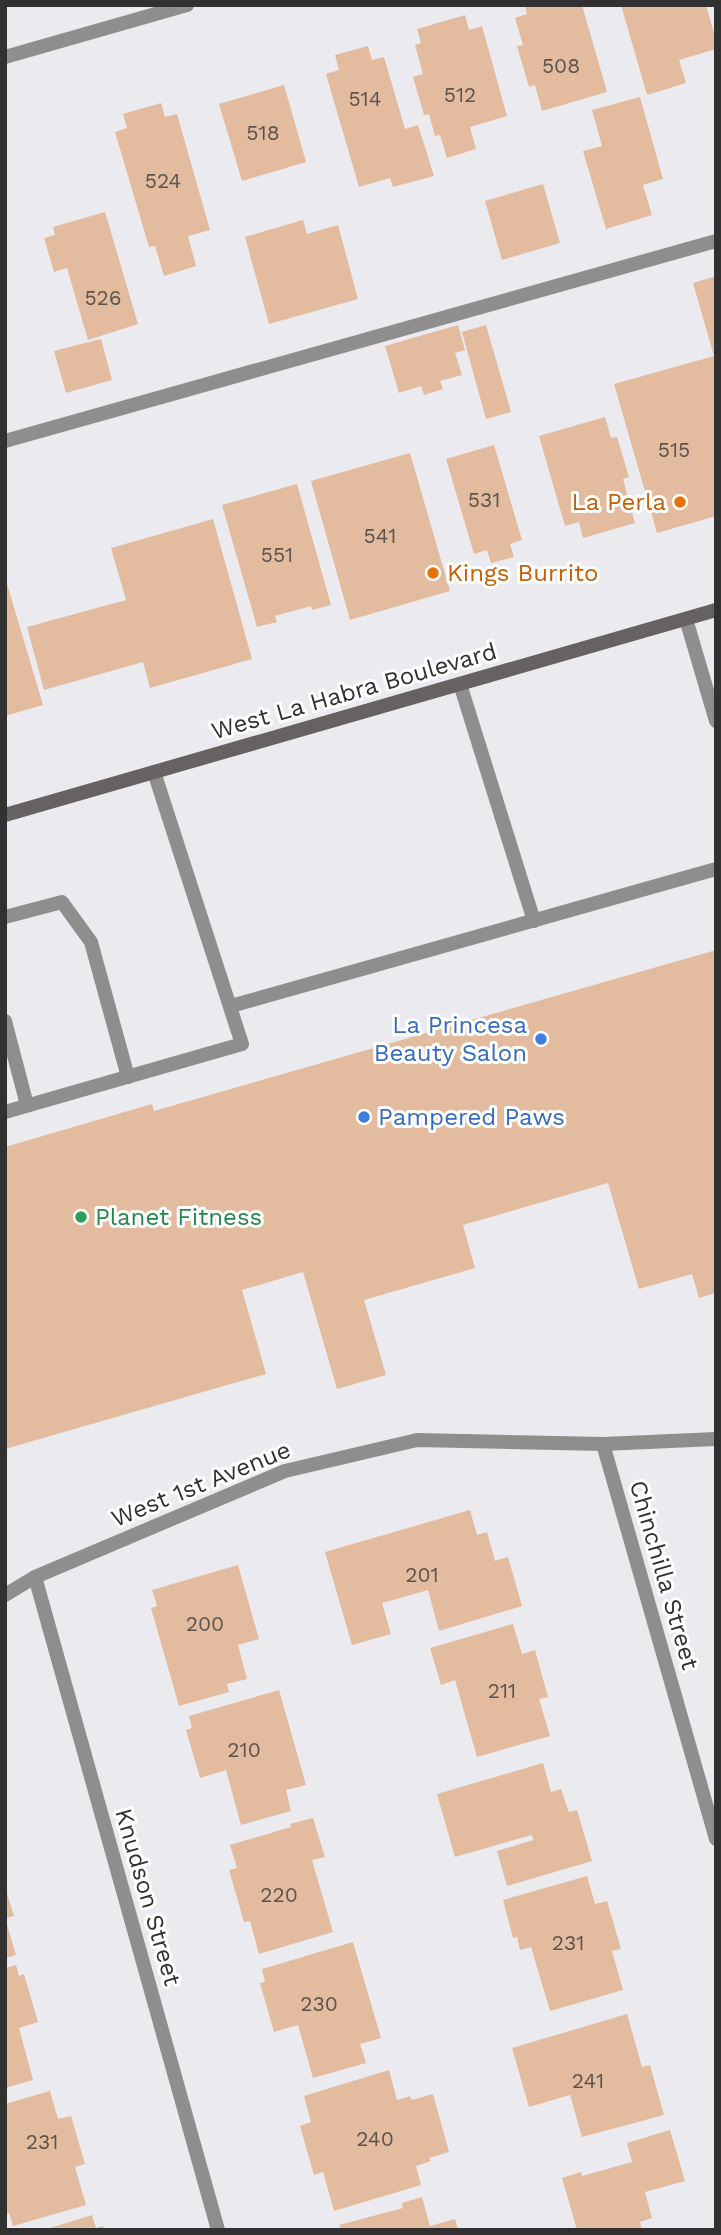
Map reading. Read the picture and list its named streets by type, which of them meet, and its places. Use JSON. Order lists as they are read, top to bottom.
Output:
{
  "streets": {
    "main road": ["West La Habra Boulevard"],
    "street": ["West 1st Avenue", "Chinchilla Street", "Knudson Street"]
  },
  "crossings": [
    ["West 1st Avenue", "Chinchilla Street"],
    ["West 1st Avenue", "Knudson Street"]
  ],
  "places": [
    "La Perla",
    "Kings Burrito",
    "La Princesa Beauty Salon",
    "Pampered Paws",
    "Planet Fitness"
  ],
  "house_numbers": [
    "508",
    "512",
    "514",
    "518",
    "524",
    "526",
    "515",
    "531",
    "541",
    "551",
    "201",
    "200",
    "211",
    "210",
    "220",
    "231",
    "230",
    "241",
    "240",
    "231"
  ]
}
